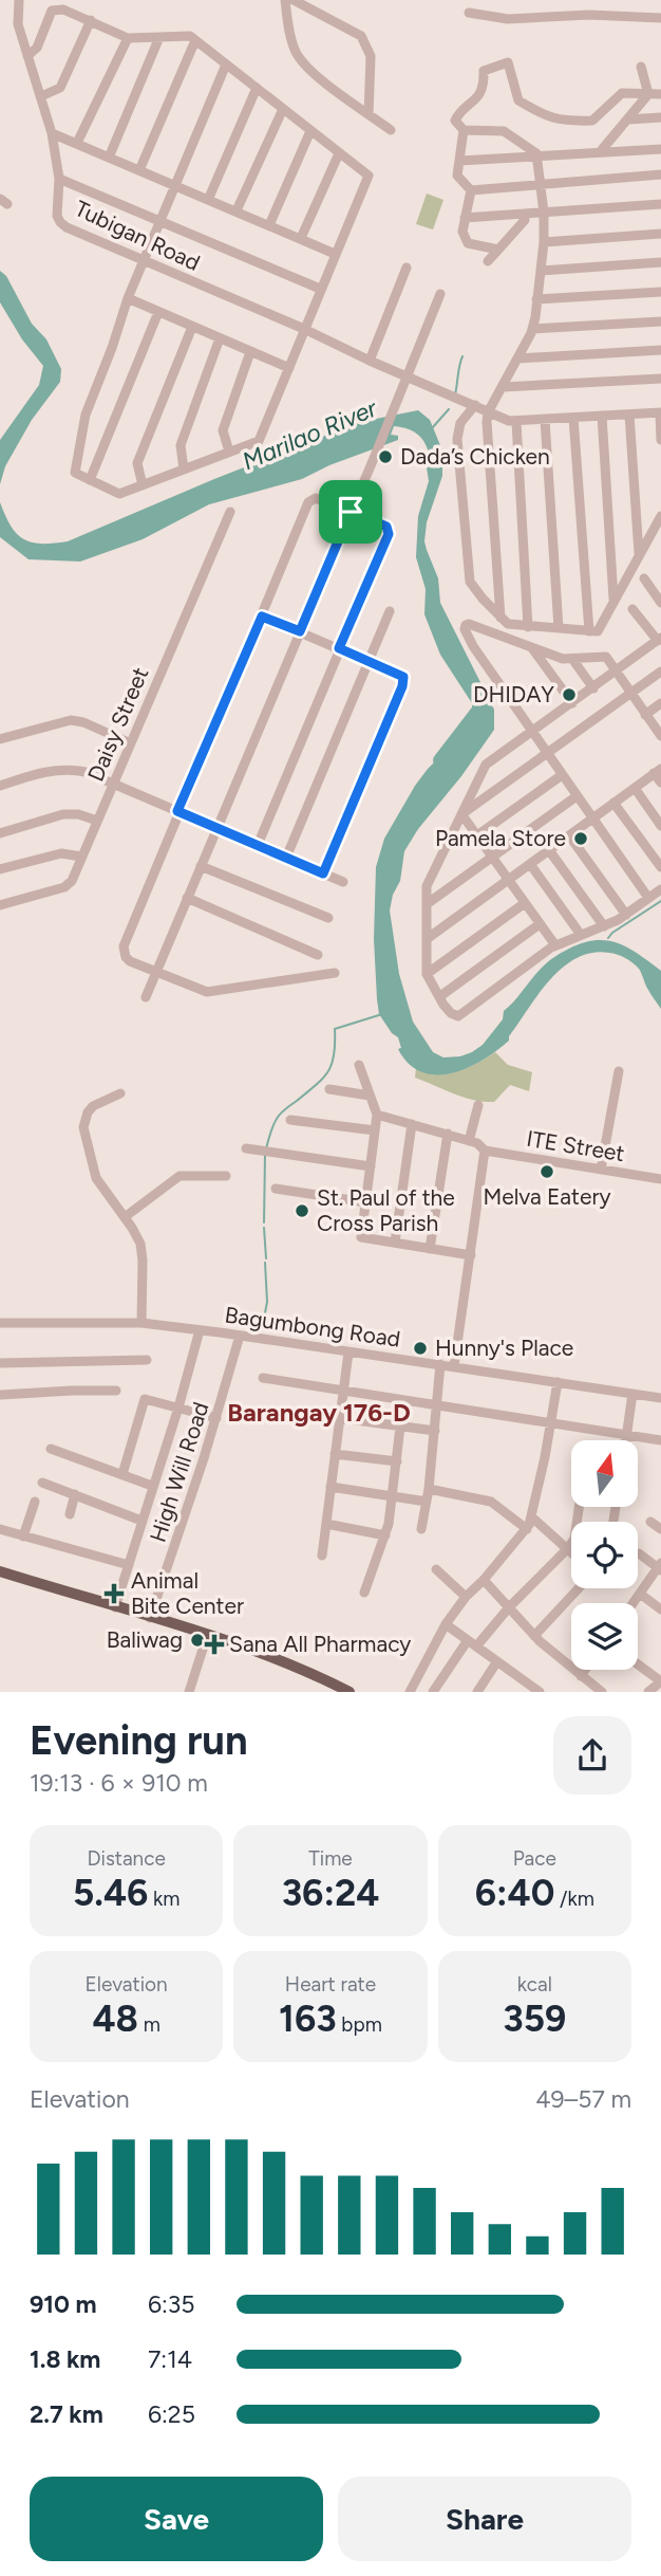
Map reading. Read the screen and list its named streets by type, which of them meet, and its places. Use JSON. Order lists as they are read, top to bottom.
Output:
{
  "streets": {
    "street": [
      "Tubigan Road",
      "Daisy Street",
      "ITE Street",
      "Bagumbong Road",
      "High Will Road"
    ]
  },
  "crossings": [
    ["Bagumbong Road", "High Will Road"]
  ],
  "districts": ["Barangay 176-D"],
  "water": ["Marilao River"],
  "places": {
    "other": [
      "Dada’s Chicken",
      "DHIDAY",
      "Pamela Store",
      "Melva Eatery",
      "St. Paul of the Cross Parish",
      "Hunny's Place",
      "Baliwag"
    ],
    "health": ["Animal Bite Center", "Sana All Pharmacy"]
  },
  "north": "top",
  "page": {
    "heading": ["Evening run", "19:13 · 6 × 910 m"],
    "stats": [
      ["Distance", "5.46 km"],
      ["Time", "36:24"],
      ["Pace", "6:40 /km"],
      ["Elevation", "48 m"],
      ["Heart rate", "163 bpm"],
      ["kcal", "359"]
    ],
    "chart": ["Elevation", "49–57 m"],
    "list": [
      {
        "name": "910 m",
        "note": "6:35"
      },
      {
        "name": "1.8 km",
        "note": "7:14"
      },
      {
        "name": "2.7 km",
        "note": "6:25"
      }
    ],
    "buttons": ["Save", "Share"]
  }
}
